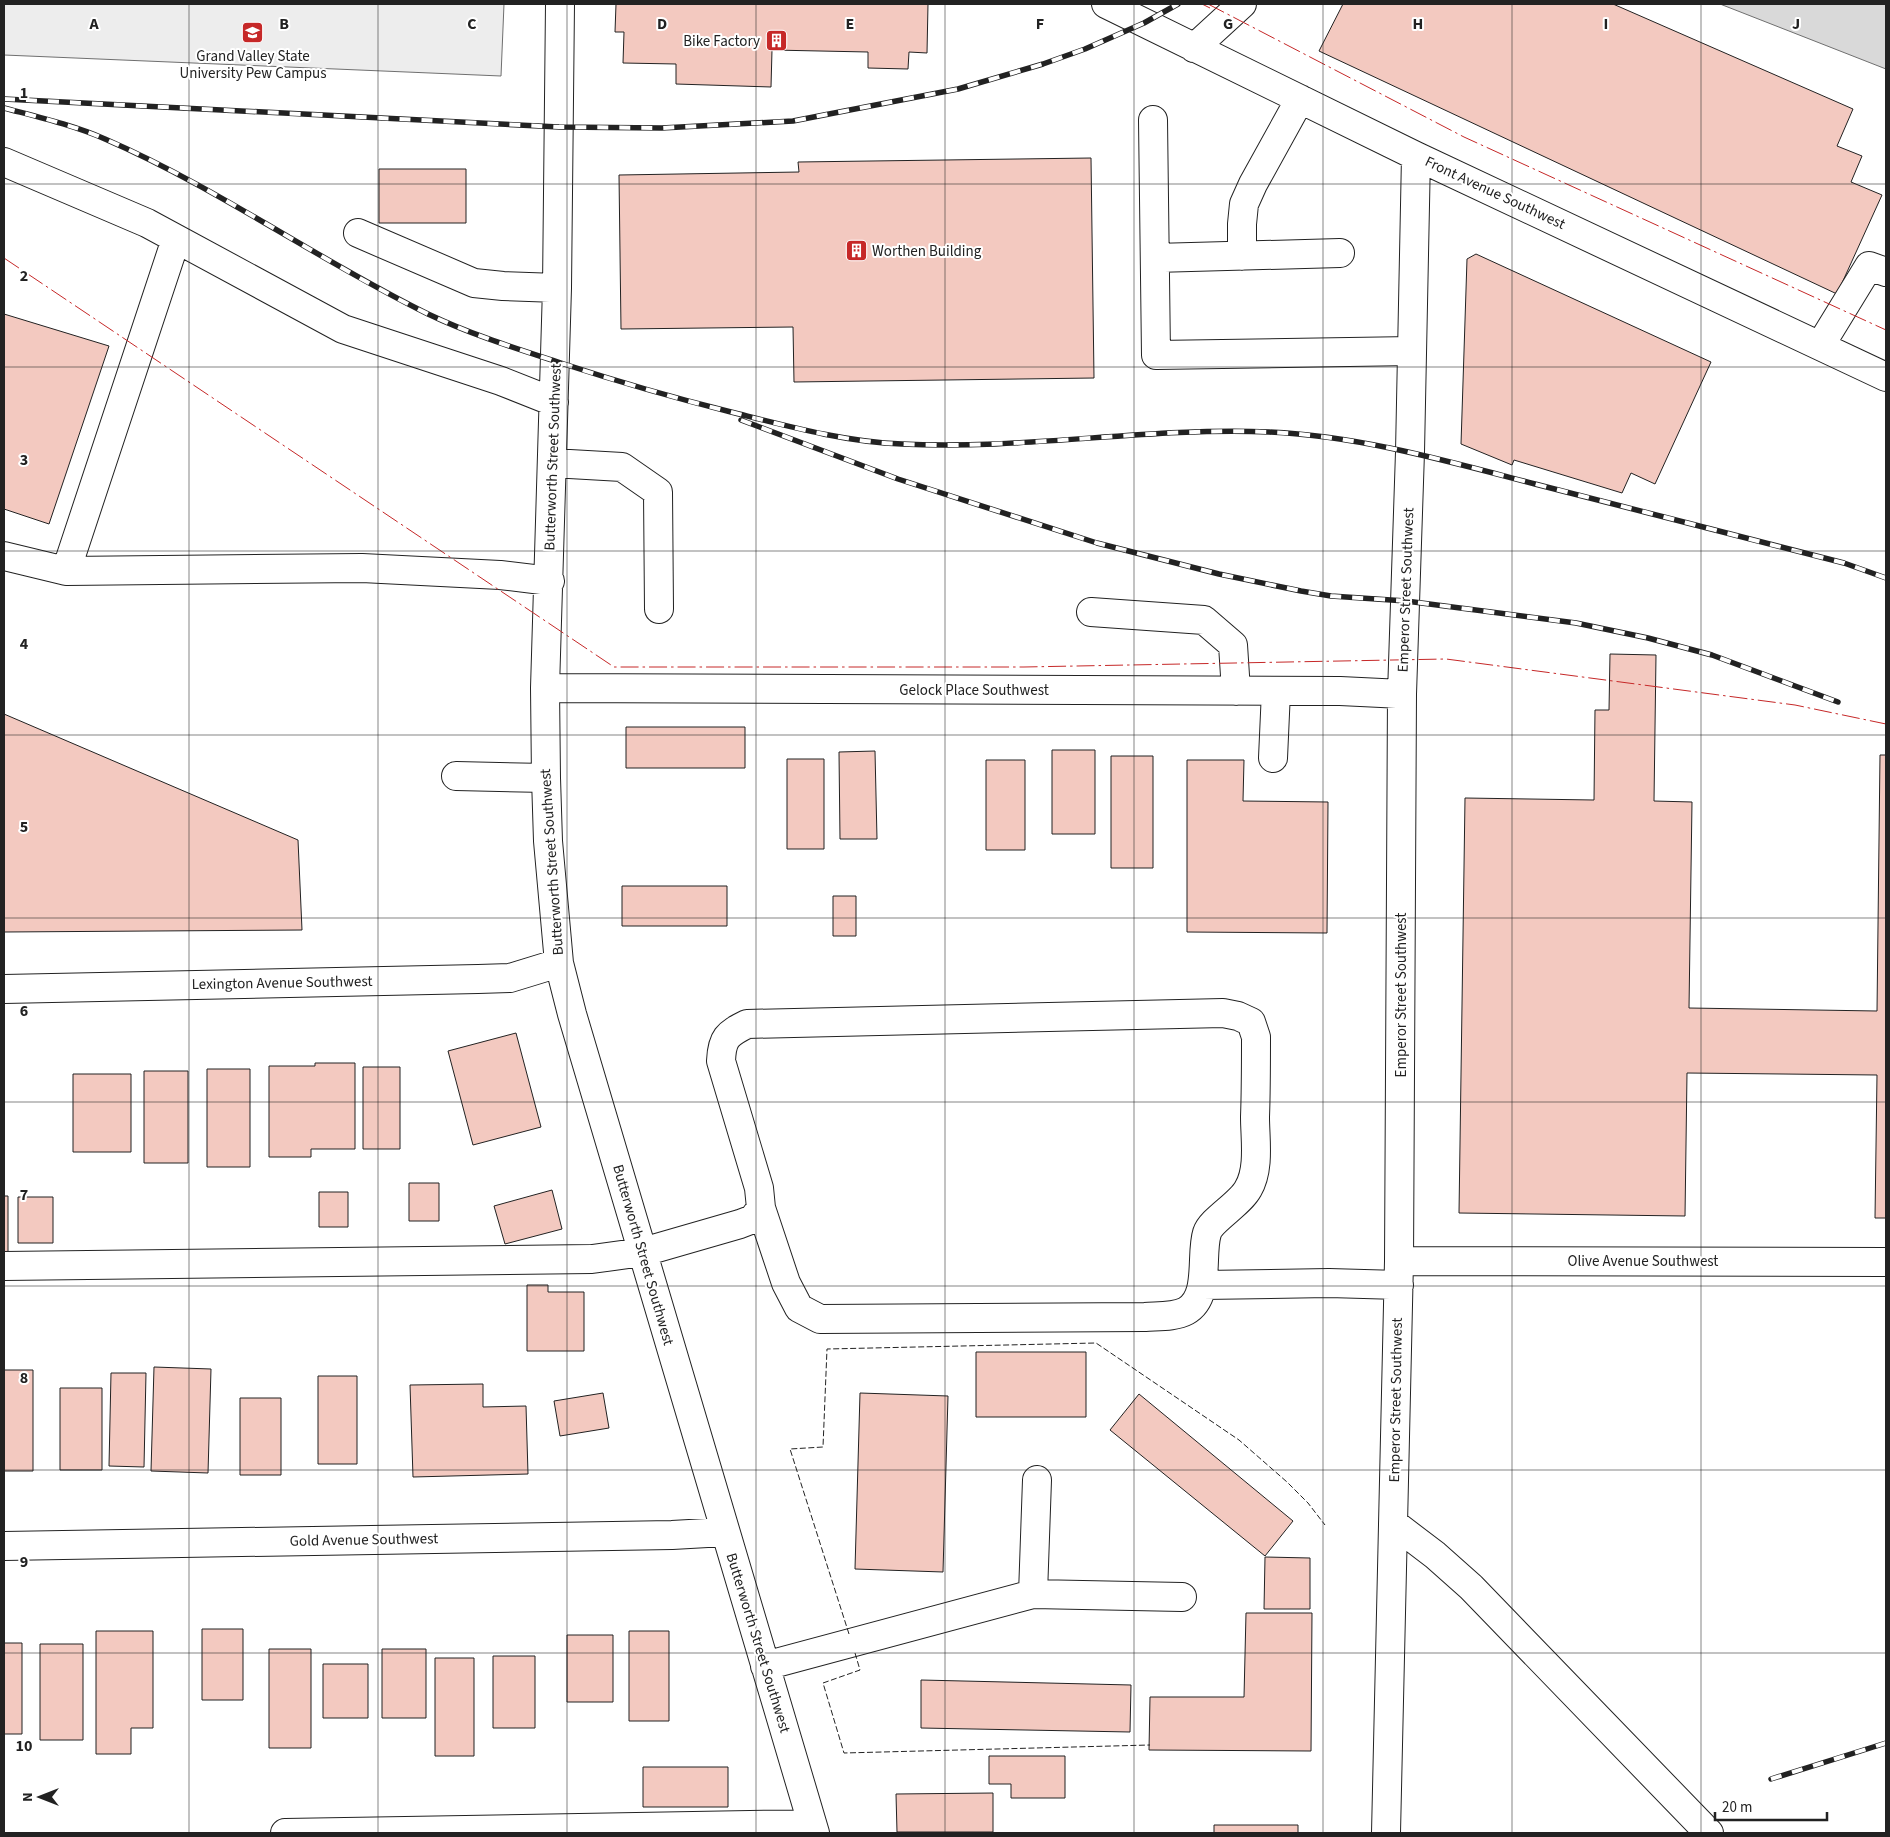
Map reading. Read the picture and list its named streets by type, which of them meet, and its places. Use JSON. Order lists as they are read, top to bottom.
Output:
{
  "streets": {
    "street": [
      "Front Avenue Southwest",
      "Butterworth Street Southwest",
      "Emperor Street Southwest",
      "Gelock Place Southwest",
      "Lexington Avenue Southwest",
      "Olive Avenue Southwest",
      "Gold Avenue Southwest"
    ]
  },
  "crossings": [
    ["Front Avenue Southwest", "Emperor Street Southwest"],
    ["Butterworth Street Southwest", "Gelock Place Southwest"],
    ["Butterworth Street Southwest", "Lexington Avenue Southwest"],
    ["Butterworth Street Southwest", "Gold Avenue Southwest"],
    ["Emperor Street Southwest", "Gelock Place Southwest"],
    ["Emperor Street Southwest", "Olive Avenue Southwest"]
  ],
  "places": {
    "school or university": ["Grand Valley State University Pew Campus"],
    "building": ["Bike Factory", "Worthen Building"]
  },
  "scale_bar": "20 m",
  "north": "left",
  "grid": {
    "columns": [
      "A",
      "B",
      "C",
      "D",
      "E",
      "F",
      "G",
      "H",
      "I",
      "J"
    ],
    "rows": [
      "1",
      "2",
      "3",
      "4",
      "5",
      "6",
      "7",
      "8",
      "9",
      "10"
    ]
  }
}
